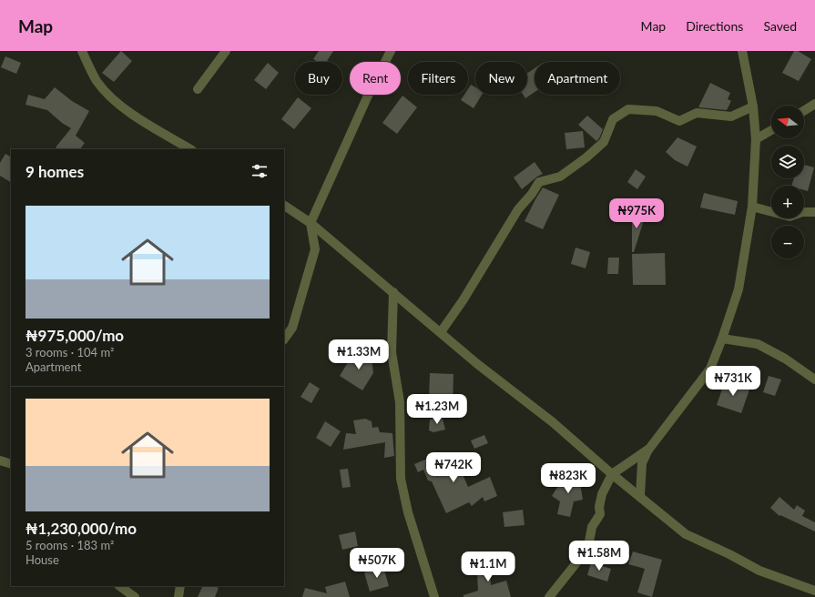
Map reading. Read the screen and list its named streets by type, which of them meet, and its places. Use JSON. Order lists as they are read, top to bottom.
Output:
{
  "north": "left",
  "page": {
    "header": "Map",
    "nav": ["Map", "Directions", "Saved"],
    "chip": [
      "Buy",
      "Rent",
      "Filters",
      "New",
      "Apartment"
    ],
    "map_buttons": ["+", "−"],
    "heading": "9 homes",
    "list": [
      {
        "name": "₦975,000/mo",
        "note": "3 rooms · 104 m² · Apartment"
      },
      {
        "name": "₦1,230,000/mo",
        "note": "5 rooms · 183 m² · House"
      }
    ],
    "price": [
      "₦975K",
      "₦1.33M",
      "₦731K",
      "₦1.23M",
      "₦742K",
      "₦823K",
      "₦1.58M",
      "₦507K",
      "₦1.1M"
    ]
  }
}
